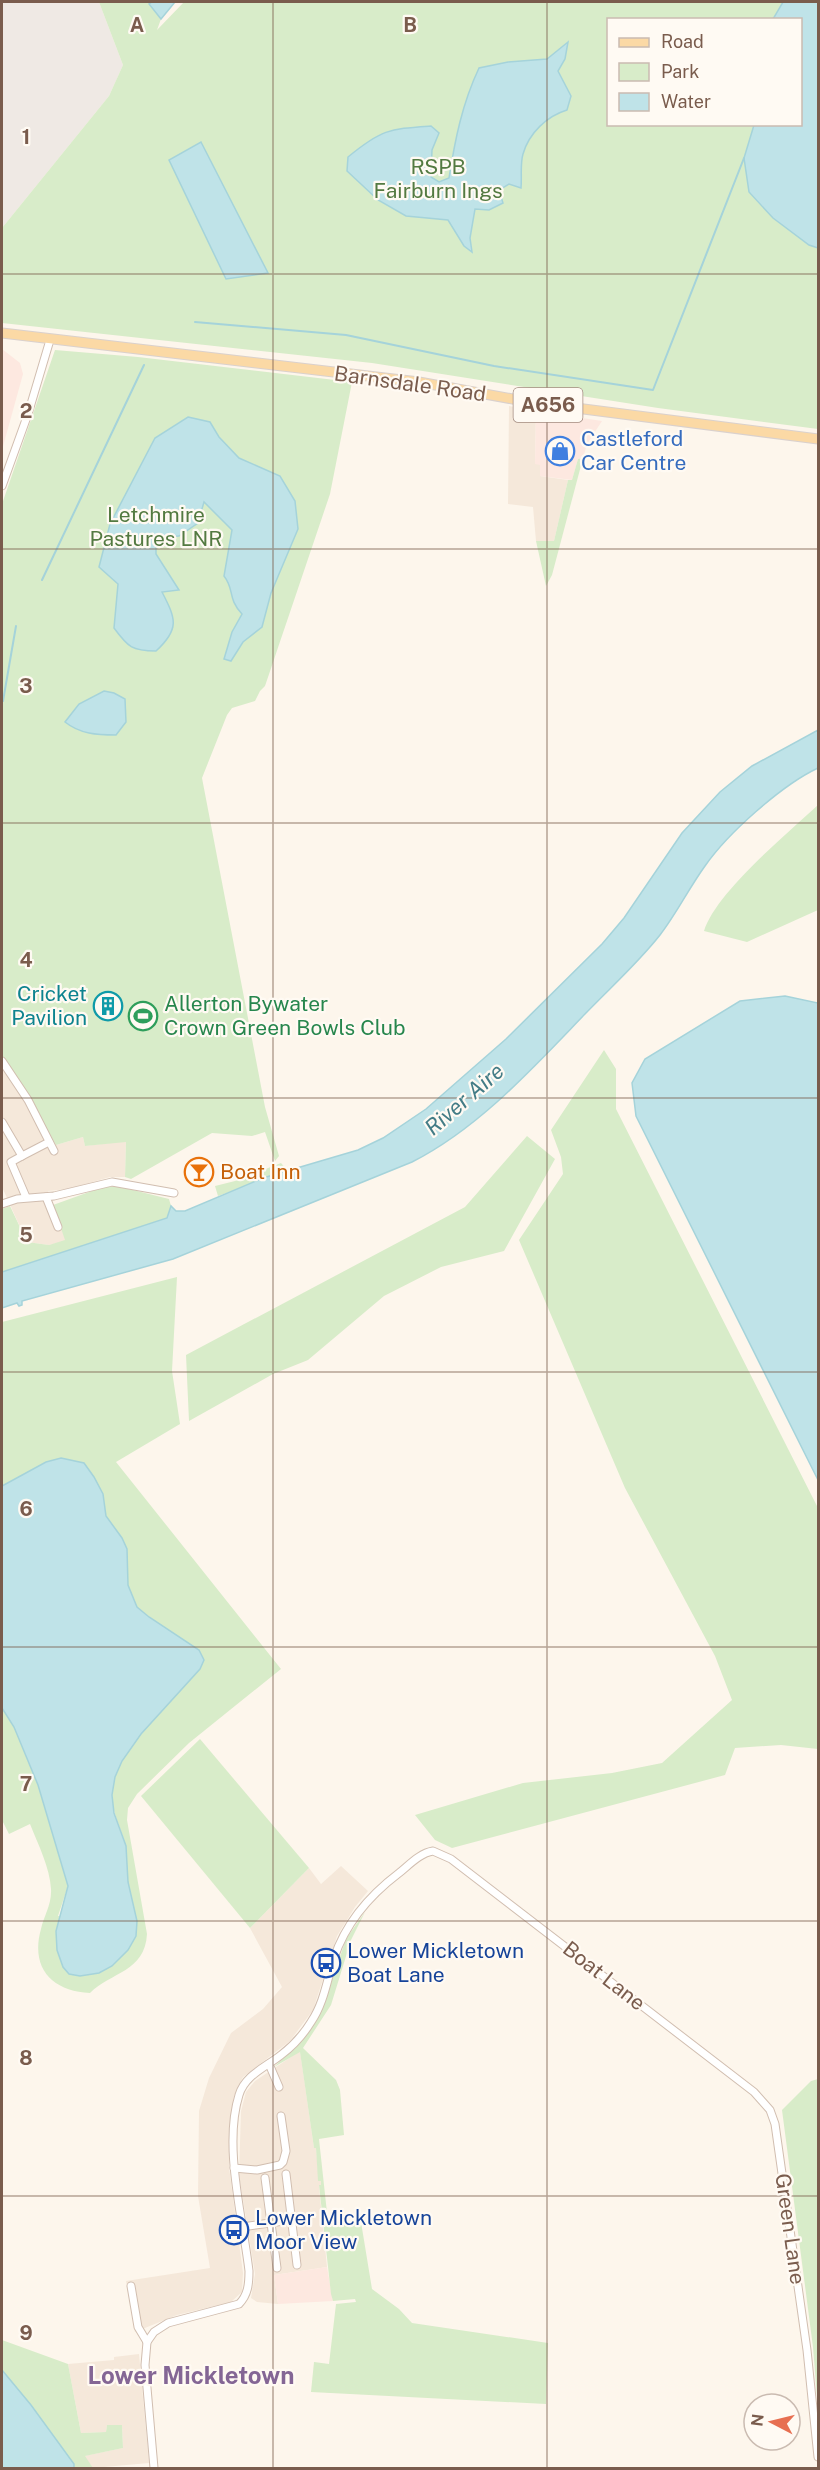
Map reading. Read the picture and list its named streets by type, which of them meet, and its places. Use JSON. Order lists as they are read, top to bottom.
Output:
{
  "streets": {
    "main road": ["Barnsdale Road", "A656"],
    "street": ["Boat Lane", "Green Lane"]
  },
  "crossings": [
    ["Boat Lane", "Green Lane"]
  ],
  "districts": ["Lower Mickletown"],
  "water": ["River Aire"],
  "parks": ["RSPB Fairburn Ings", "Letchmire Pastures LNR"],
  "places": {
    "shop": ["Castleford Car Centre"],
    "building": ["Cricket Pavilion"],
    "sports": ["Allerton Bywater Crown Green Bowls Club"],
    "bar": ["Boat Inn"],
    "bus stop": ["Lower Mickletown Boat Lane", "Lower Mickletown Moor View"]
  },
  "legend": ["Road", "Park", "Water"],
  "north": "left",
  "grid": {
    "columns": ["A", "B"],
    "rows": [
      "1",
      "2",
      "3",
      "4",
      "5",
      "6",
      "7",
      "8",
      "9"
    ]
  }
}
